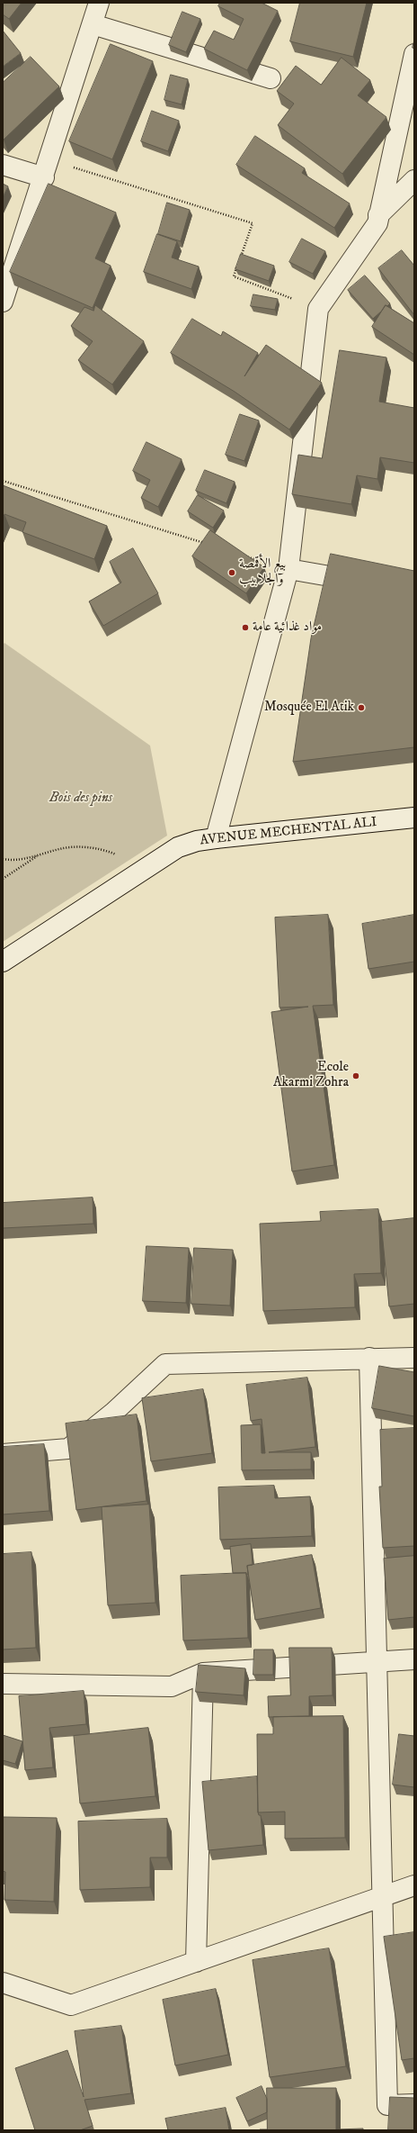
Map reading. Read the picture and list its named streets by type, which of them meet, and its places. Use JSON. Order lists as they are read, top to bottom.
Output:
{
  "streets": {
    "street": ["AVENUE MECHENTAL ALI"]
  },
  "parks": ["Bois des pins"],
  "places": [
    "بيع الأقمصة والجلابيب",
    "مواد غذائية عامة",
    "Mosquée El Atik",
    "Ecole Akarmi Zohra"
  ]
}
